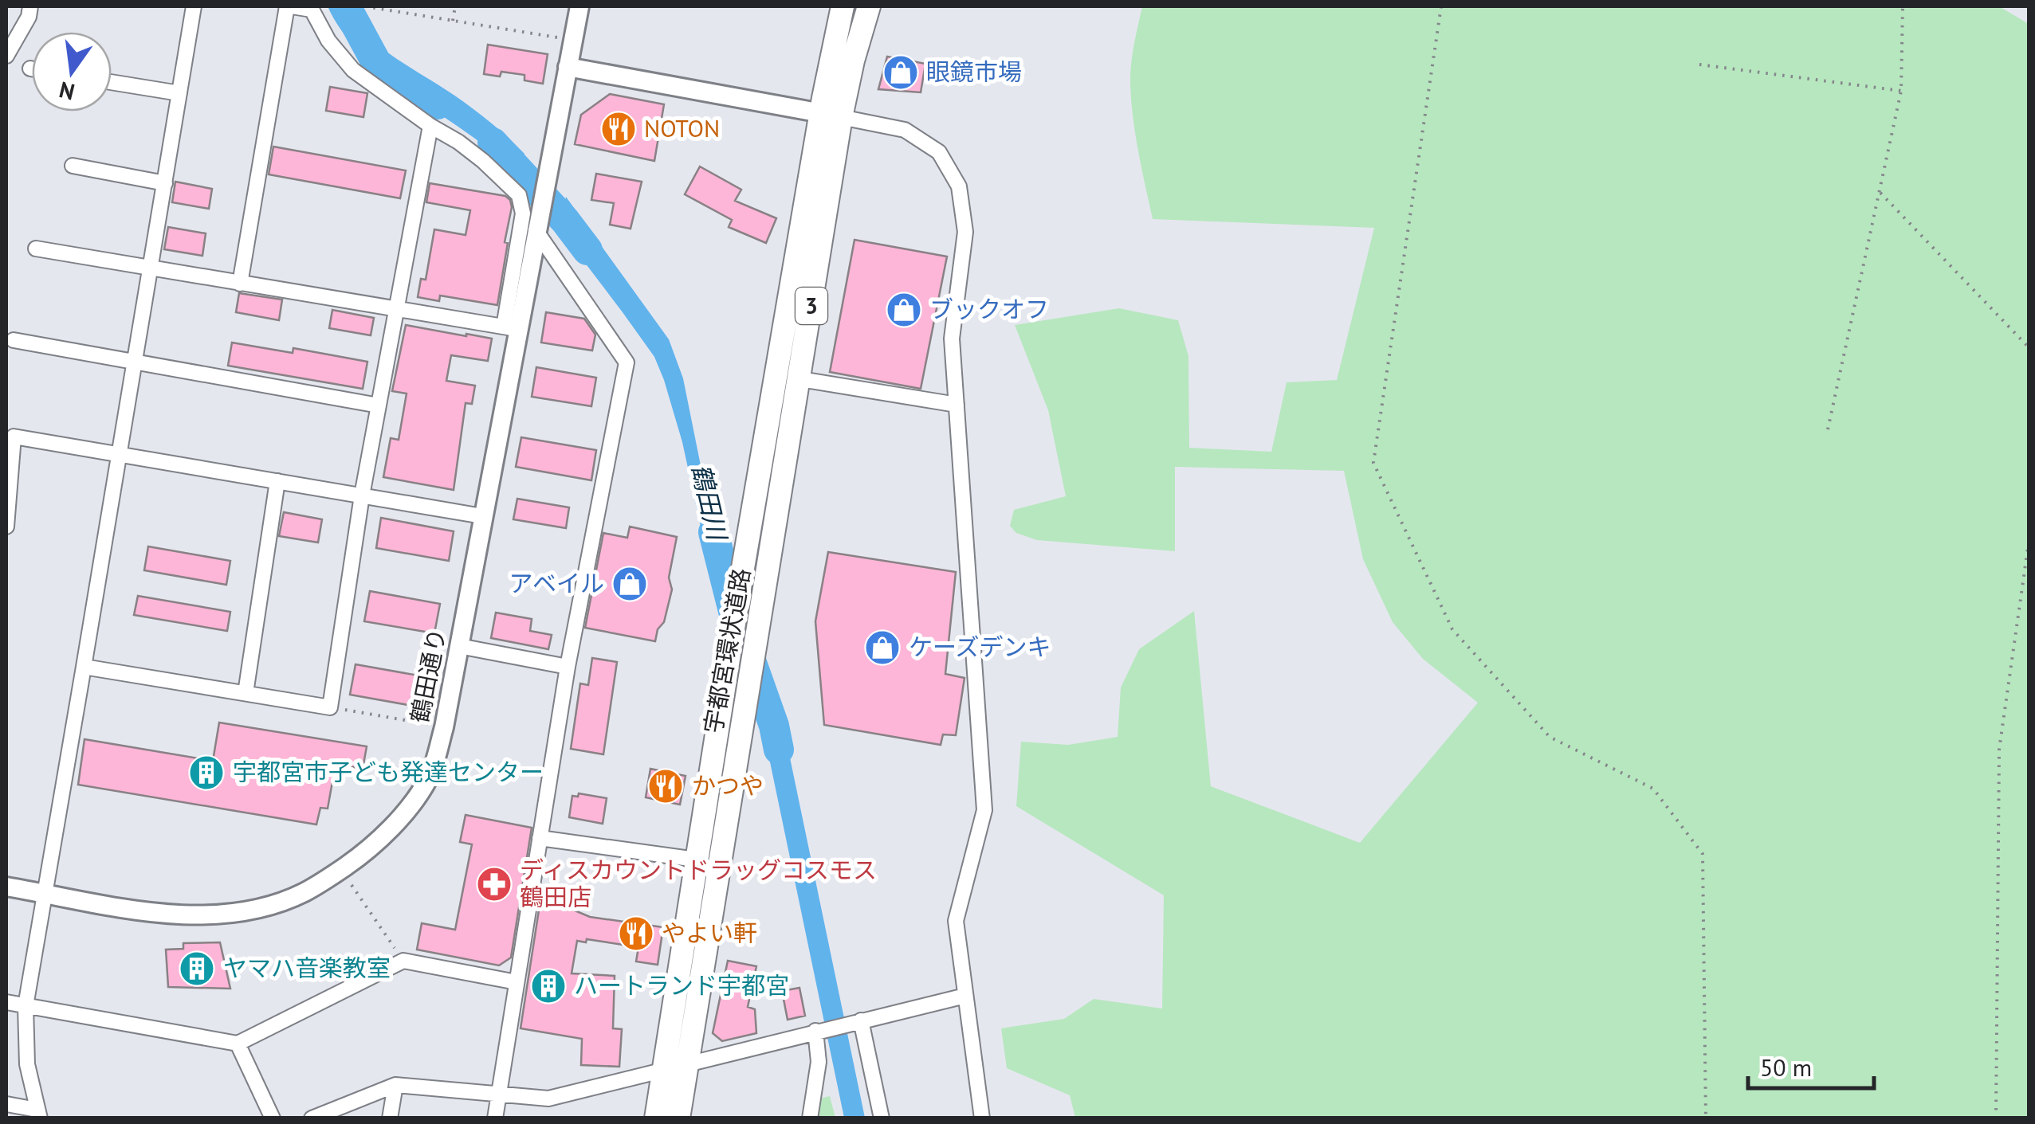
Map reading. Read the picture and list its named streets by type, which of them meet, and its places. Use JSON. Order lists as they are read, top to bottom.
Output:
{
  "streets": {
    "main road": ["3", "宇都宮環状道路"],
    "street": ["鶴田通り"]
  },
  "water": ["鶴田川"],
  "places": {
    "shop": [
      "眼鏡市場",
      "ブックオフ",
      "アベイル",
      "ケーズデンキ"
    ],
    "restaurant": ["NOTON", "かつや", "やよい軒"],
    "building": ["宇都宮市子ども発達センター", "ヤマハ音楽教室", "ハートランド宇都宮"],
    "pharmacy": ["ディスカウントドラッグコスモス 鶴田店"]
  },
  "scale_bar": "50 m",
  "north": "bottom"
}
